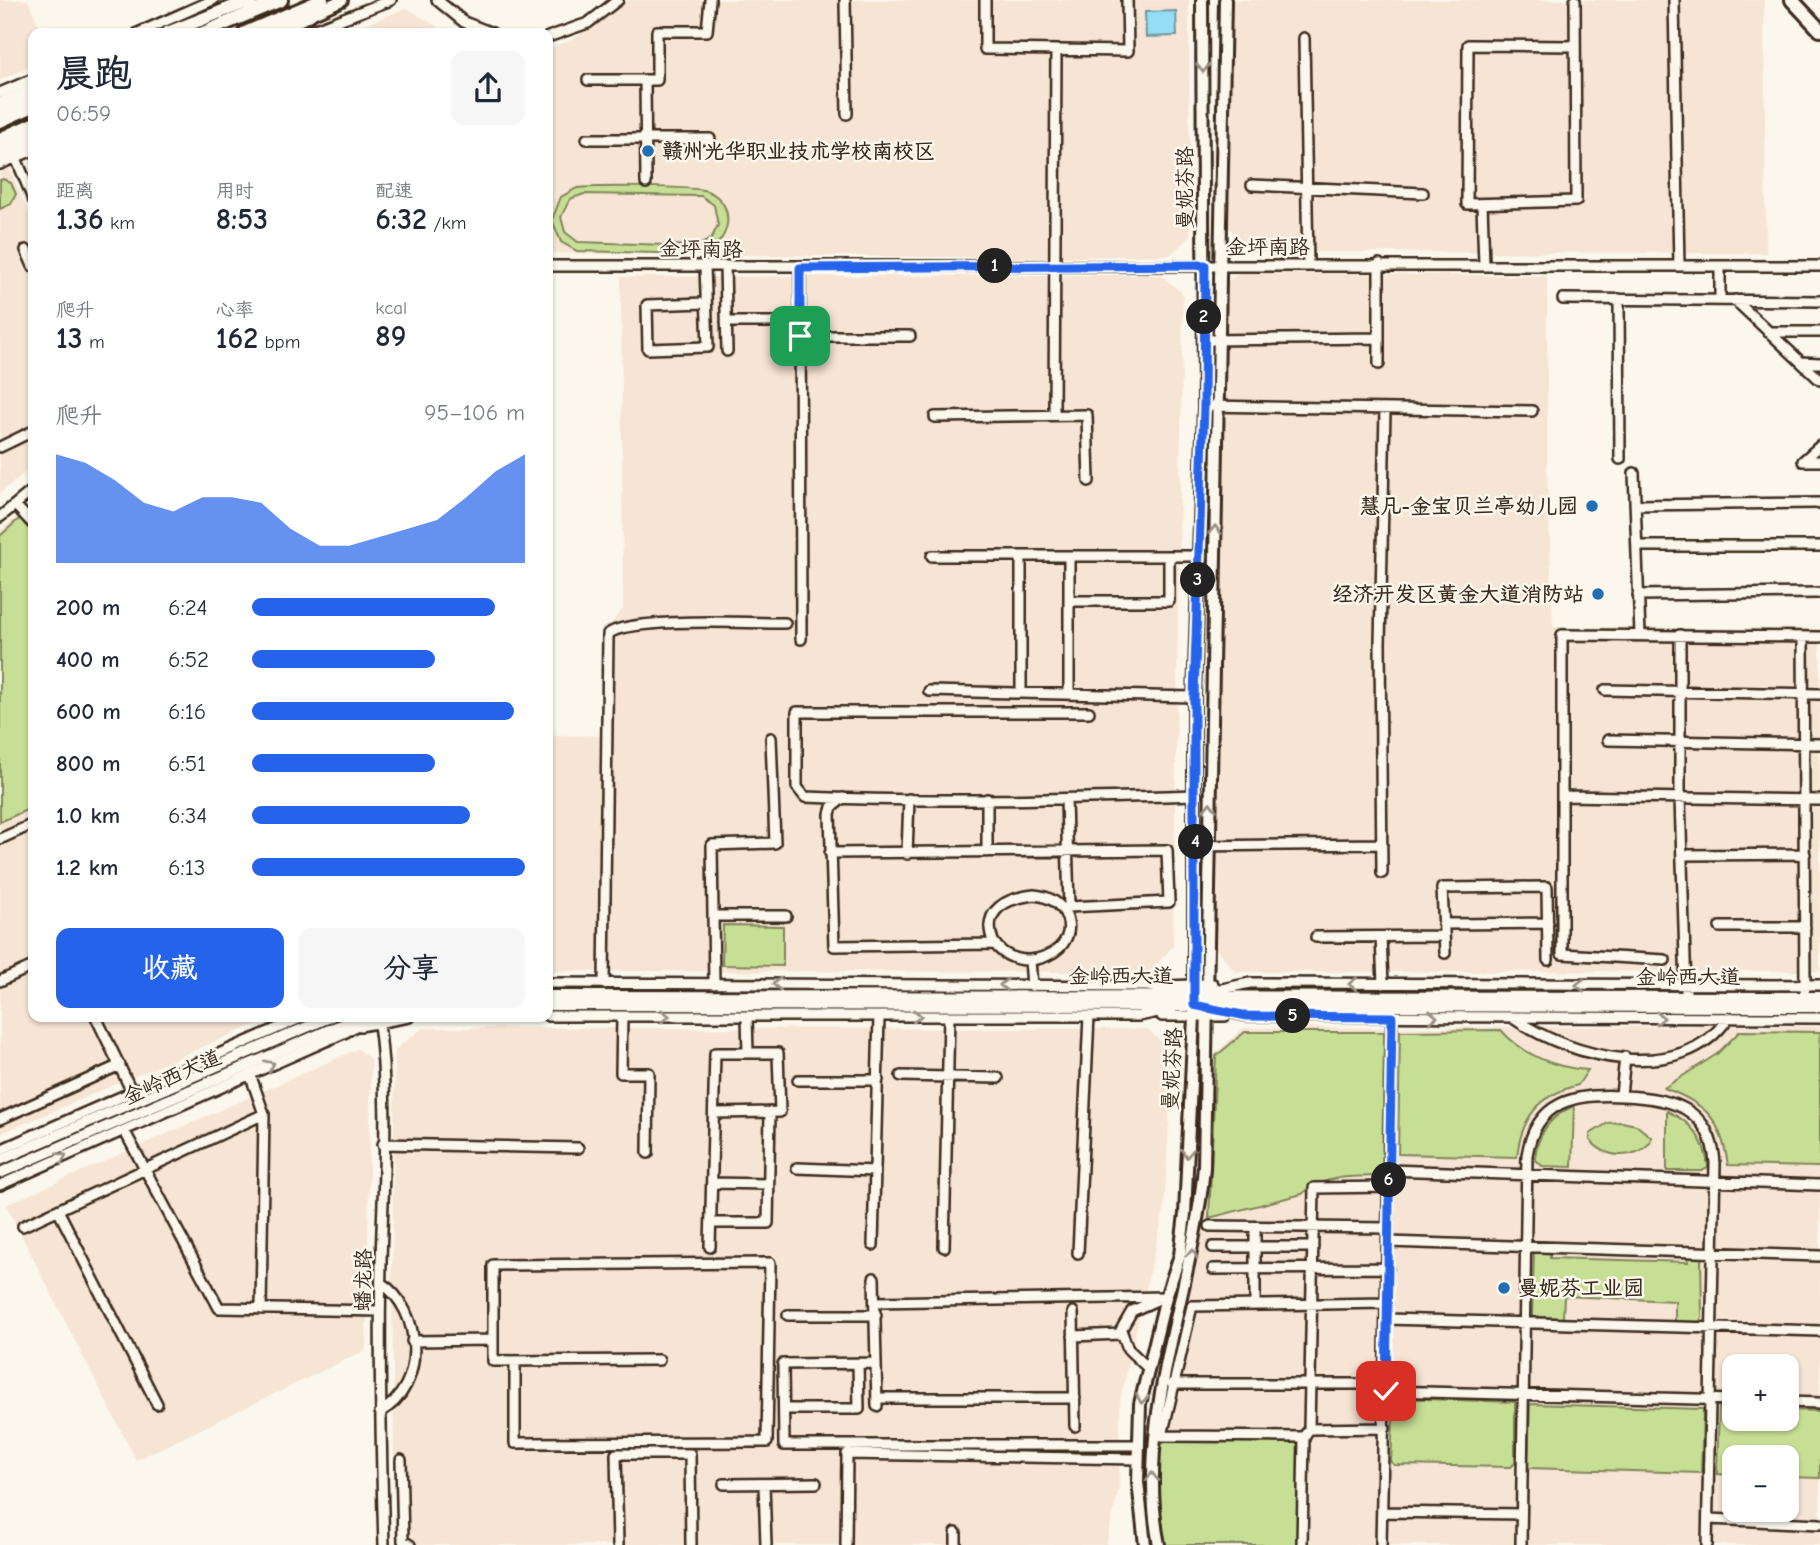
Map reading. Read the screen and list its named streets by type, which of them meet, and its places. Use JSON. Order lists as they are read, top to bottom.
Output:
{
  "streets": {
    "main road": ["曼妮芬路", "金岭西大道"],
    "street": ["金坪南路", "蟠龙路"]
  },
  "crossings": [
    ["曼妮芬路", "金坪南路"],
    ["曼妮芬路", "金岭西大道"]
  ],
  "places": [
    "赣州光华职业技术学校南校区",
    "慧凡-金宝贝兰亭幼儿园",
    "经济开发区黄金大道消防站",
    "曼妮芬工业园"
  ],
  "page": {
    "heading": ["晨跑", "06:59"],
    "stats": [
      ["距离", "1.36 km"],
      ["用时", "8:53"],
      ["配速", "6:32 /km"],
      ["爬升", "13 m"],
      ["心率", "162 bpm"],
      ["kcal", "89"]
    ],
    "pins": [
      "1",
      "2",
      "3",
      "4",
      "5",
      "6"
    ],
    "chart": ["爬升", "95–106 m"],
    "list": [
      {
        "name": "200 m",
        "note": "6:24"
      },
      {
        "name": "400 m",
        "note": "6:52"
      },
      {
        "name": "600 m",
        "note": "6:16"
      },
      {
        "name": "800 m",
        "note": "6:51"
      },
      {
        "name": "1.0 km",
        "note": "6:34"
      },
      {
        "name": "1.2 km",
        "note": "6:13"
      }
    ],
    "buttons": ["收藏", "分享"],
    "map_buttons": ["+", "−"]
  }
}
